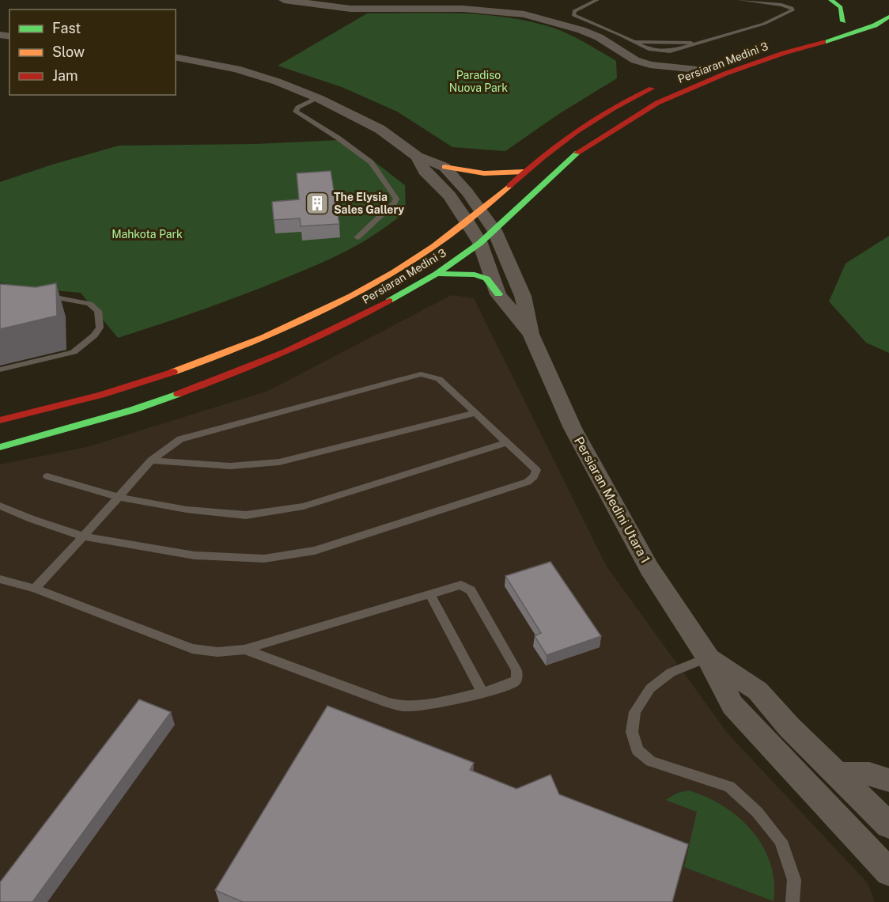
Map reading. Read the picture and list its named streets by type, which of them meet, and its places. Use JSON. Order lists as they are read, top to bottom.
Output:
{
  "streets": {
    "street": ["Persiaran Medini 3", "Persiaran Medini Utara 1"]
  },
  "crossings": [
    ["Persiaran Medini 3", "Persiaran Medini Utara 1"]
  ],
  "parks": ["Paradiso Nuova Park", "Mahkota Park"],
  "places": {
    "building": ["The Elysia Sales Gallery"]
  },
  "legend": ["Fast", "Slow", "Jam"]
}
